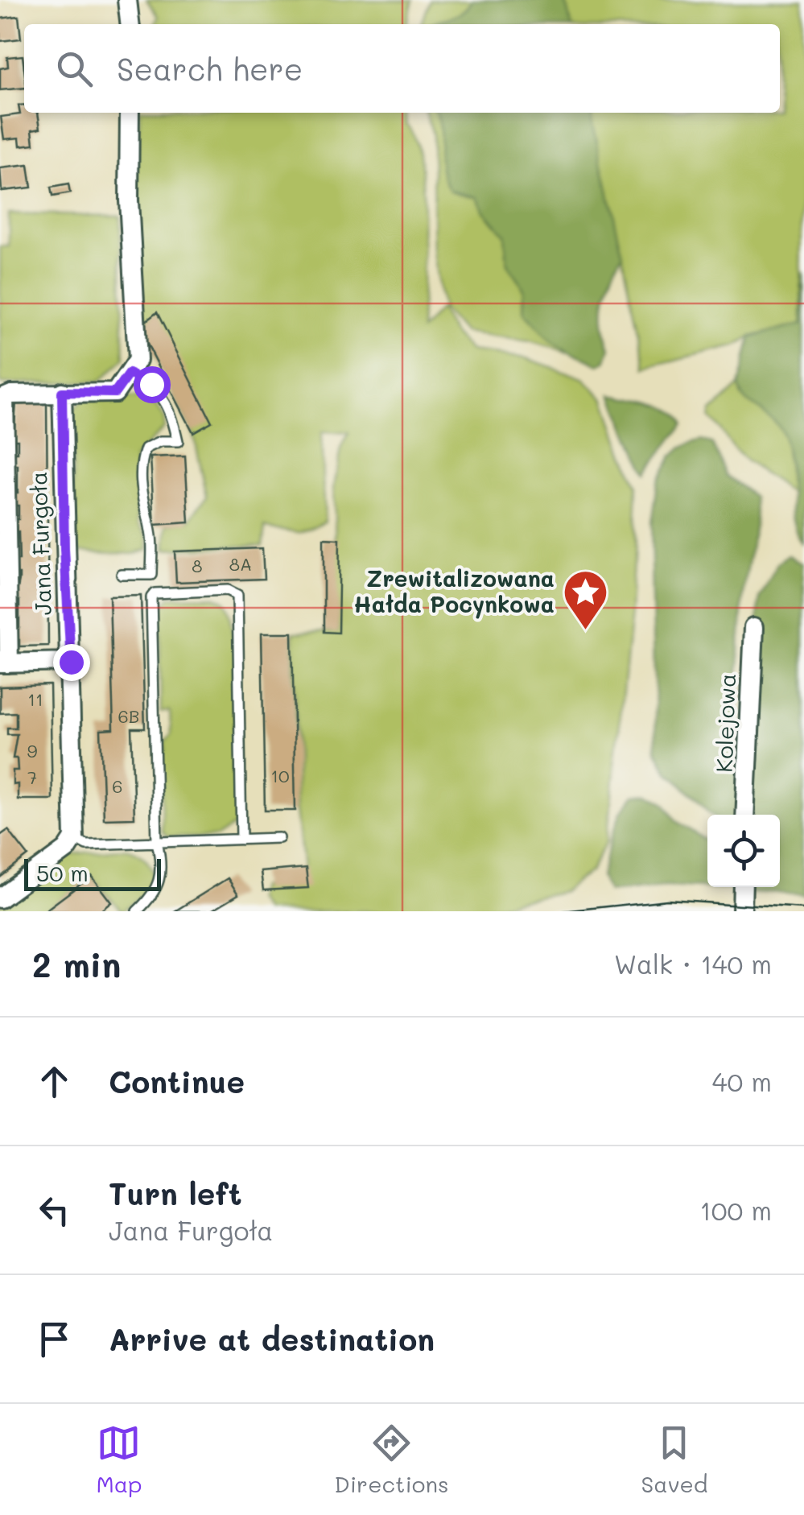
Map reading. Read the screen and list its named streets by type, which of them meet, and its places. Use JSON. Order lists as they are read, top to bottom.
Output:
{
  "streets": {
    "street": ["Jana Furgoła", "Kolejowa"]
  },
  "places": {
    "place": ["Zrewitalizowana Hałda Pocynkowa"]
  },
  "house_numbers": [
    "8A",
    "8",
    "11",
    "6B",
    "9",
    "10",
    "7",
    "6"
  ],
  "scale_bar": "50 m",
  "page": {
    "search": "Search here",
    "scale": "50 m",
    "heading": ["2 min", "Walk · 140 m"],
    "list": [
      ["Continue", "40 m"],
      ["Turn left", "Jana Furgoła", "100 m"],
      "Arrive at destination"
    ],
    "nav": ["Map", "Directions", "Saved"]
  }
}
